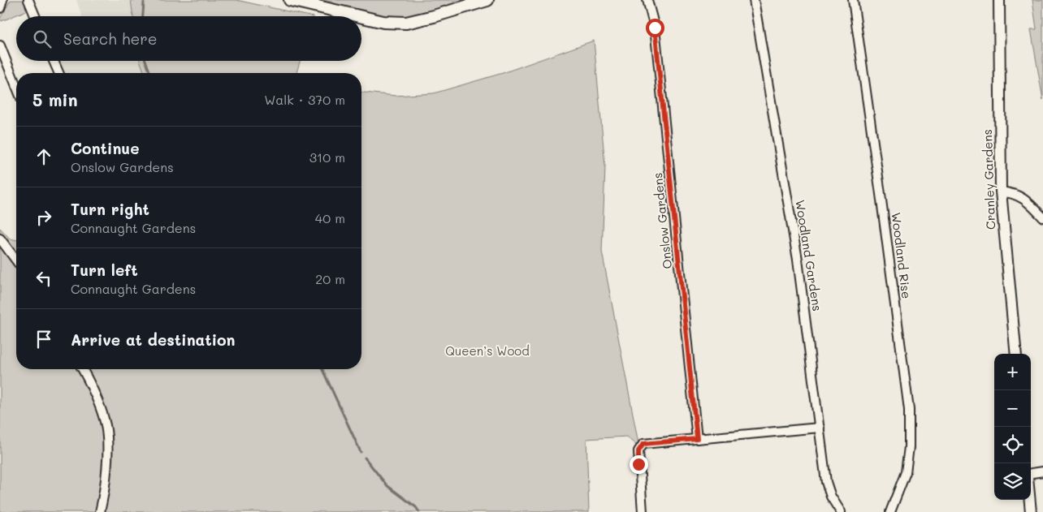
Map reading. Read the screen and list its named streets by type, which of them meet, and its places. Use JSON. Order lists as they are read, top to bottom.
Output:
{
  "streets": {
    "street": [
      "Cranley Gardens",
      "Onslow Gardens",
      "Woodland Gardens",
      "Woodland Rise"
    ]
  },
  "parks": ["Queen’s Wood"],
  "page": {
    "search": "Search here",
    "heading": ["5 min", "Walk · 370 m"],
    "list": [
      ["Continue", "Onslow Gardens", "310 m"],
      ["Turn right", "Connaught Gardens", "40 m"],
      ["Turn left", "Connaught Gardens", "20 m"],
      "Arrive at destination"
    ],
    "map_buttons": ["+", "−"]
  }
}
